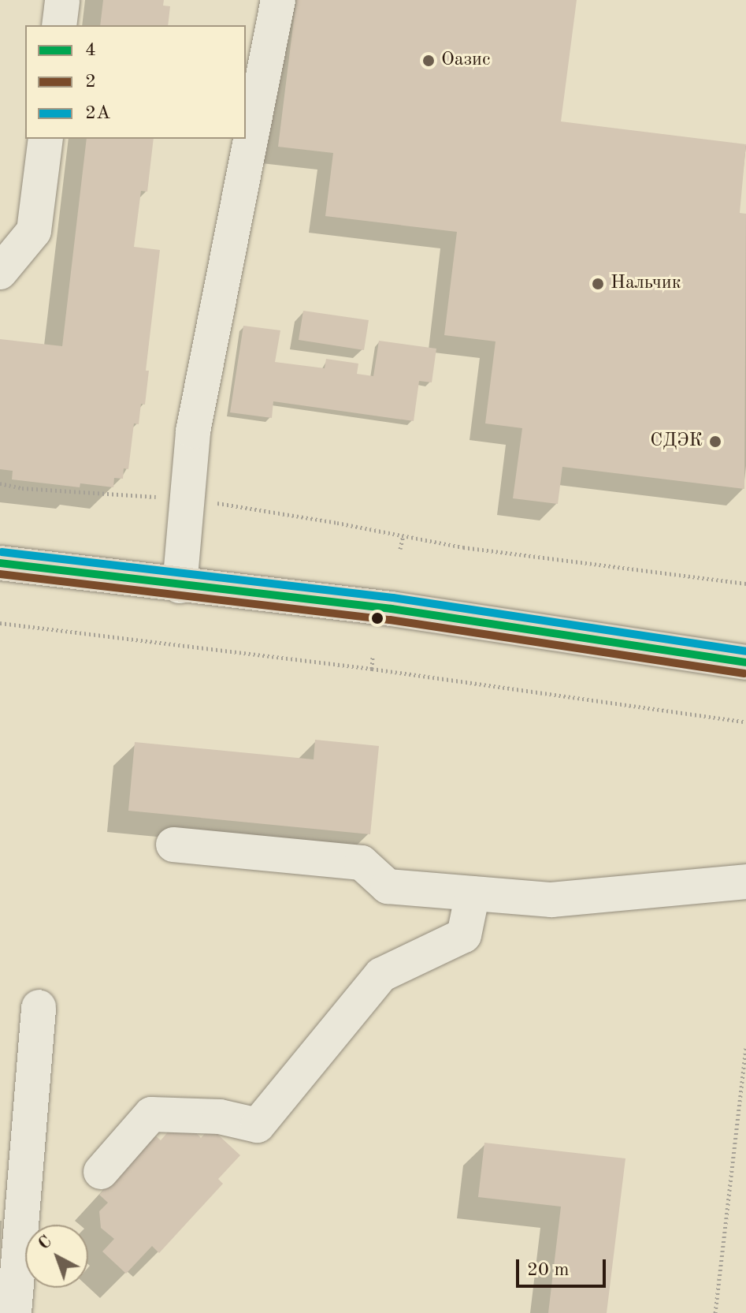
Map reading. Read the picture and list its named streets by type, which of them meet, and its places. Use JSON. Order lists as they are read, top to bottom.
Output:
{
  "places": ["Оазис", "Нальчик", "СДЭК"],
  "lines": ["transit line 2А", "transit line 4", "transit line 2"],
  "legend": ["4", "2", "2А"],
  "scale_bar": "20 m",
  "north": "top left"
}
